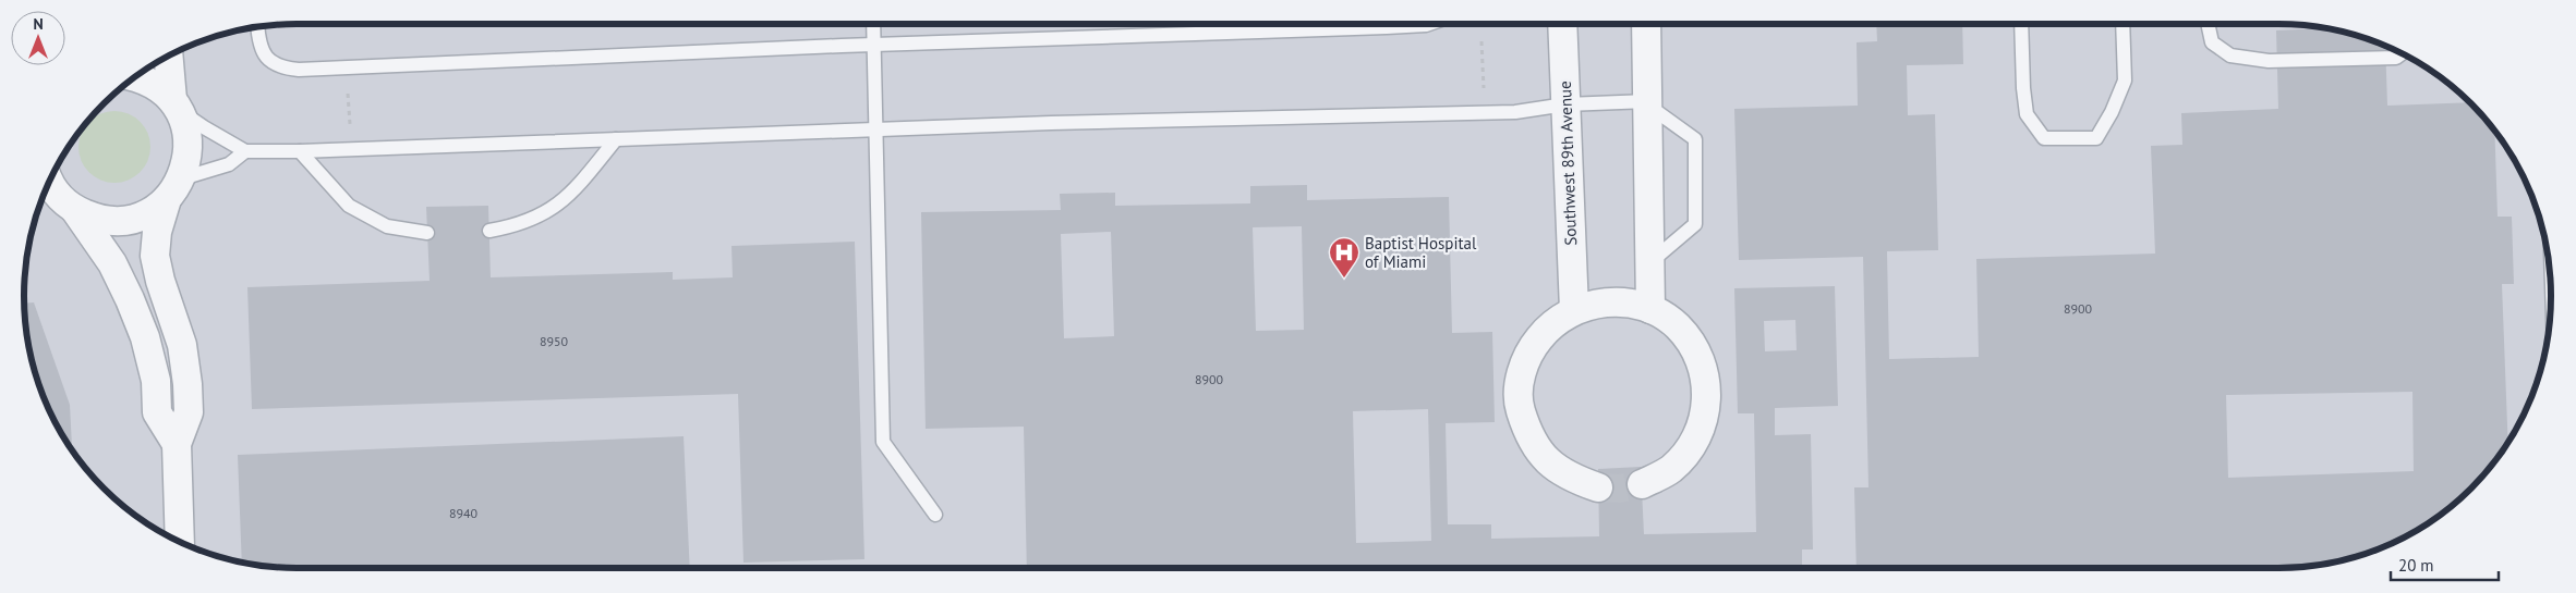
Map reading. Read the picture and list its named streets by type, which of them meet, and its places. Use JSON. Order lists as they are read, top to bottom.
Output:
{
  "streets": {
    "street": ["Southwest 89th Avenue"]
  },
  "places": {
    "hospital": ["Baptist Hospital of Miami"]
  },
  "house_numbers": [
    "8900",
    "8950",
    "8900",
    "8940"
  ],
  "scale_bar": "20 m",
  "north": "top"
}
